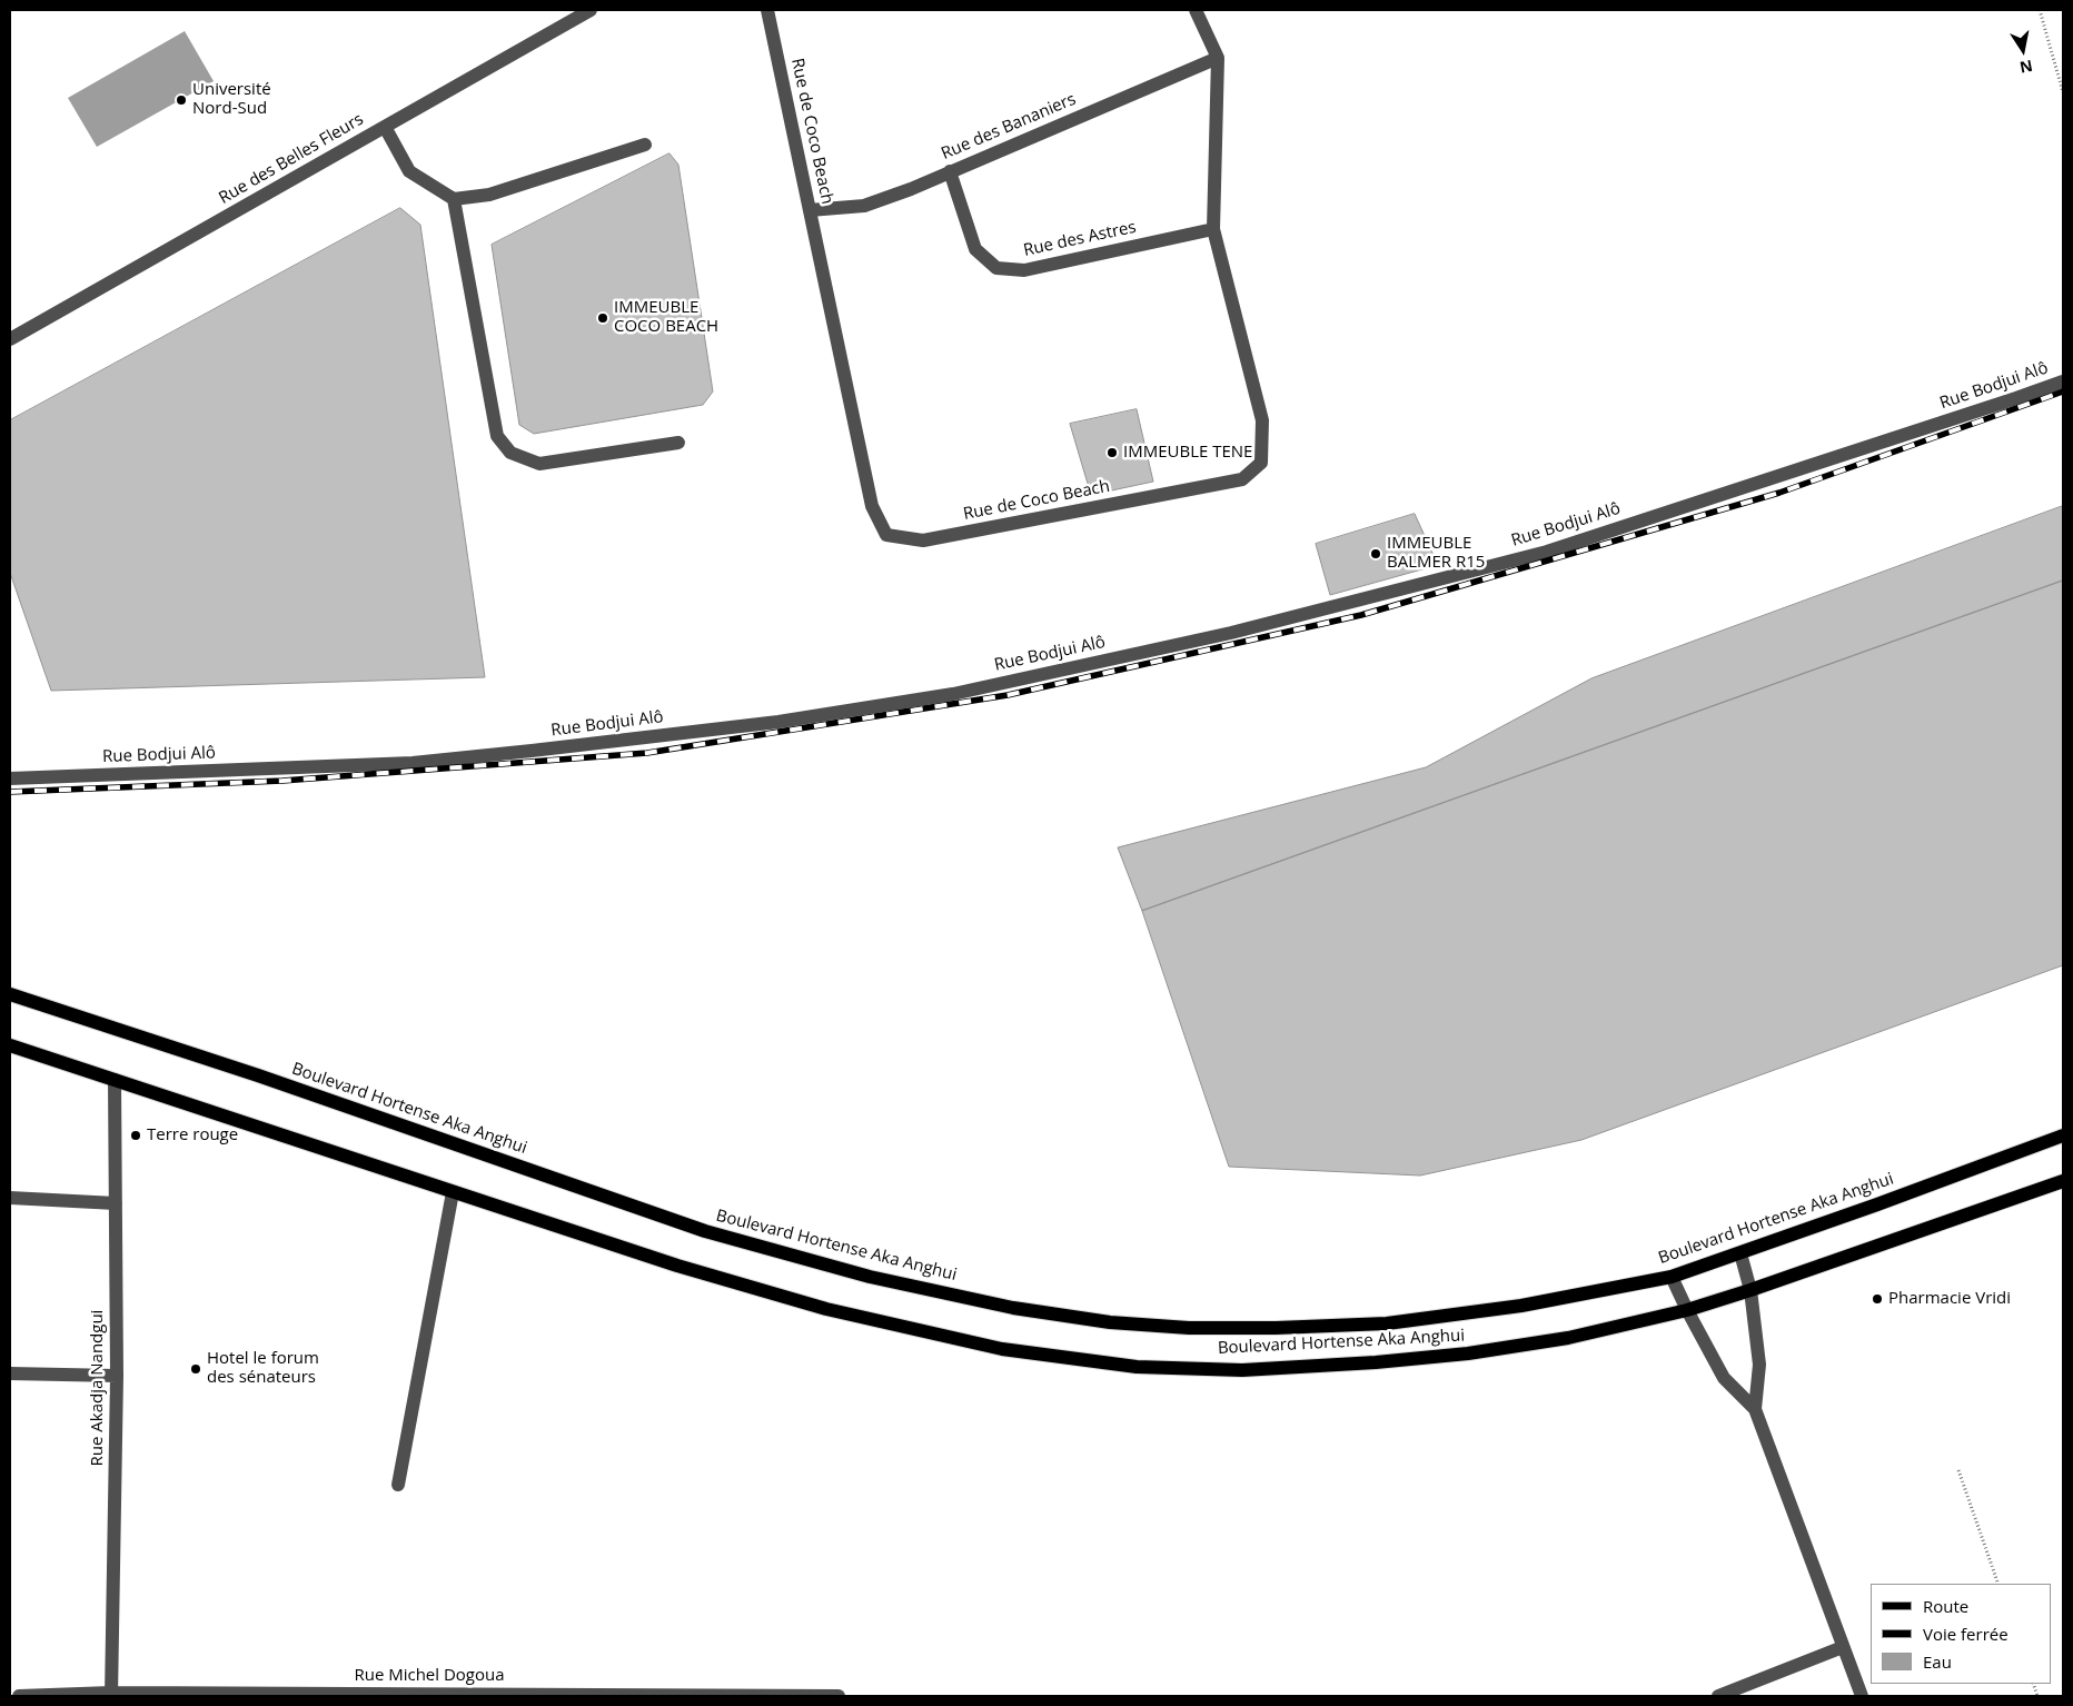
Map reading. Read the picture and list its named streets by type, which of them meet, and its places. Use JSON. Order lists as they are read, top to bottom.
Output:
{
  "streets": {
    "main road": ["Boulevard Hortense Aka Anghui"],
    "street": [
      "Rue des Bananiers",
      "Rue de Coco Beach",
      "Rue des Belles Fleurs",
      "Rue des Astres",
      "Rue Bodjui Alô",
      "Rue Akadja Nandgui",
      "Rue Michel Dogoua"
    ]
  },
  "crossings": [
    ["Rue des Bananiers", "Rue de Coco Beach"],
    ["Rue des Bananiers", "Rue des Astres"],
    ["Rue de Coco Beach", "Rue des Astres"],
    ["Boulevard Hortense Aka Anghui", "Rue Akadja Nandgui"],
    ["Rue Akadja Nandgui", "Rue Michel Dogoua"]
  ],
  "places": [
    "Université Nord-Sud",
    "IMMEUBLE COCO BEACH",
    "IMMEUBLE TENE",
    "IMMEUBLE BALMER R15",
    "Terre rouge",
    "Pharmacie Vridi",
    "Hotel le forum des sénateurs"
  ],
  "legend": ["Route", "Voie ferrée", "Eau"],
  "north": "bottom"
}
